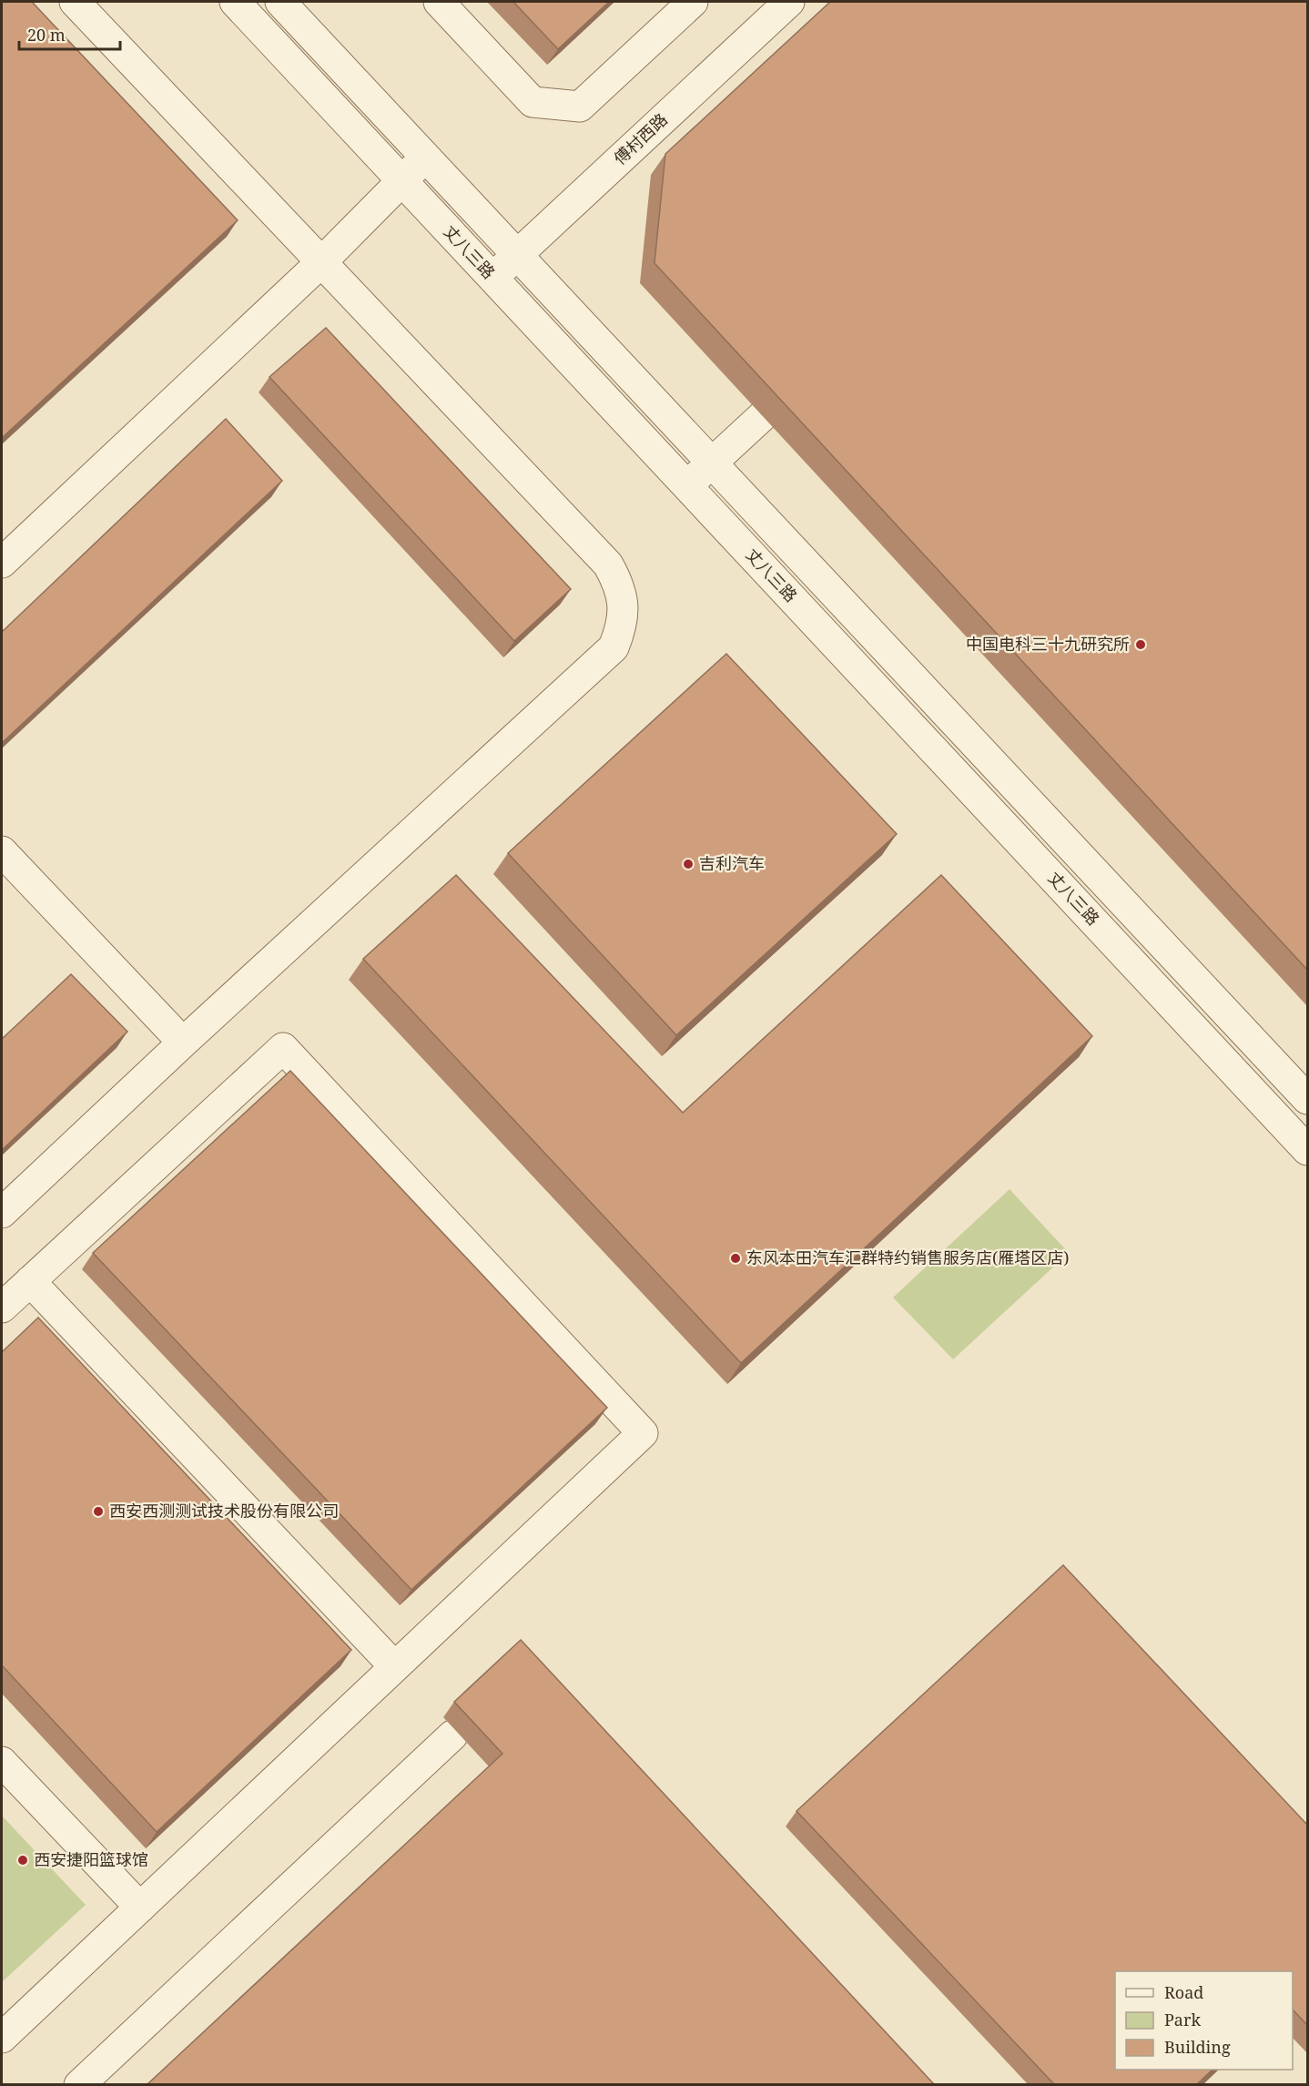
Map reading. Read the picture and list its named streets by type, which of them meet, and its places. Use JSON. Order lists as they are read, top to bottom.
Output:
{
  "streets": {
    "street": ["傅村西路", "丈八三路"]
  },
  "crossings": [
    ["傅村西路", "丈八三路"]
  ],
  "places": [
    "中国电科三十九研究所",
    "吉利汽车",
    "东风本田汽车汇群特约销售服务店(雁塔区店)",
    "西安西测测试技术股份有限公司",
    "西安捷阳篮球馆"
  ],
  "legend": ["Road", "Park", "Building"],
  "scale_bar": "20 m"
}
